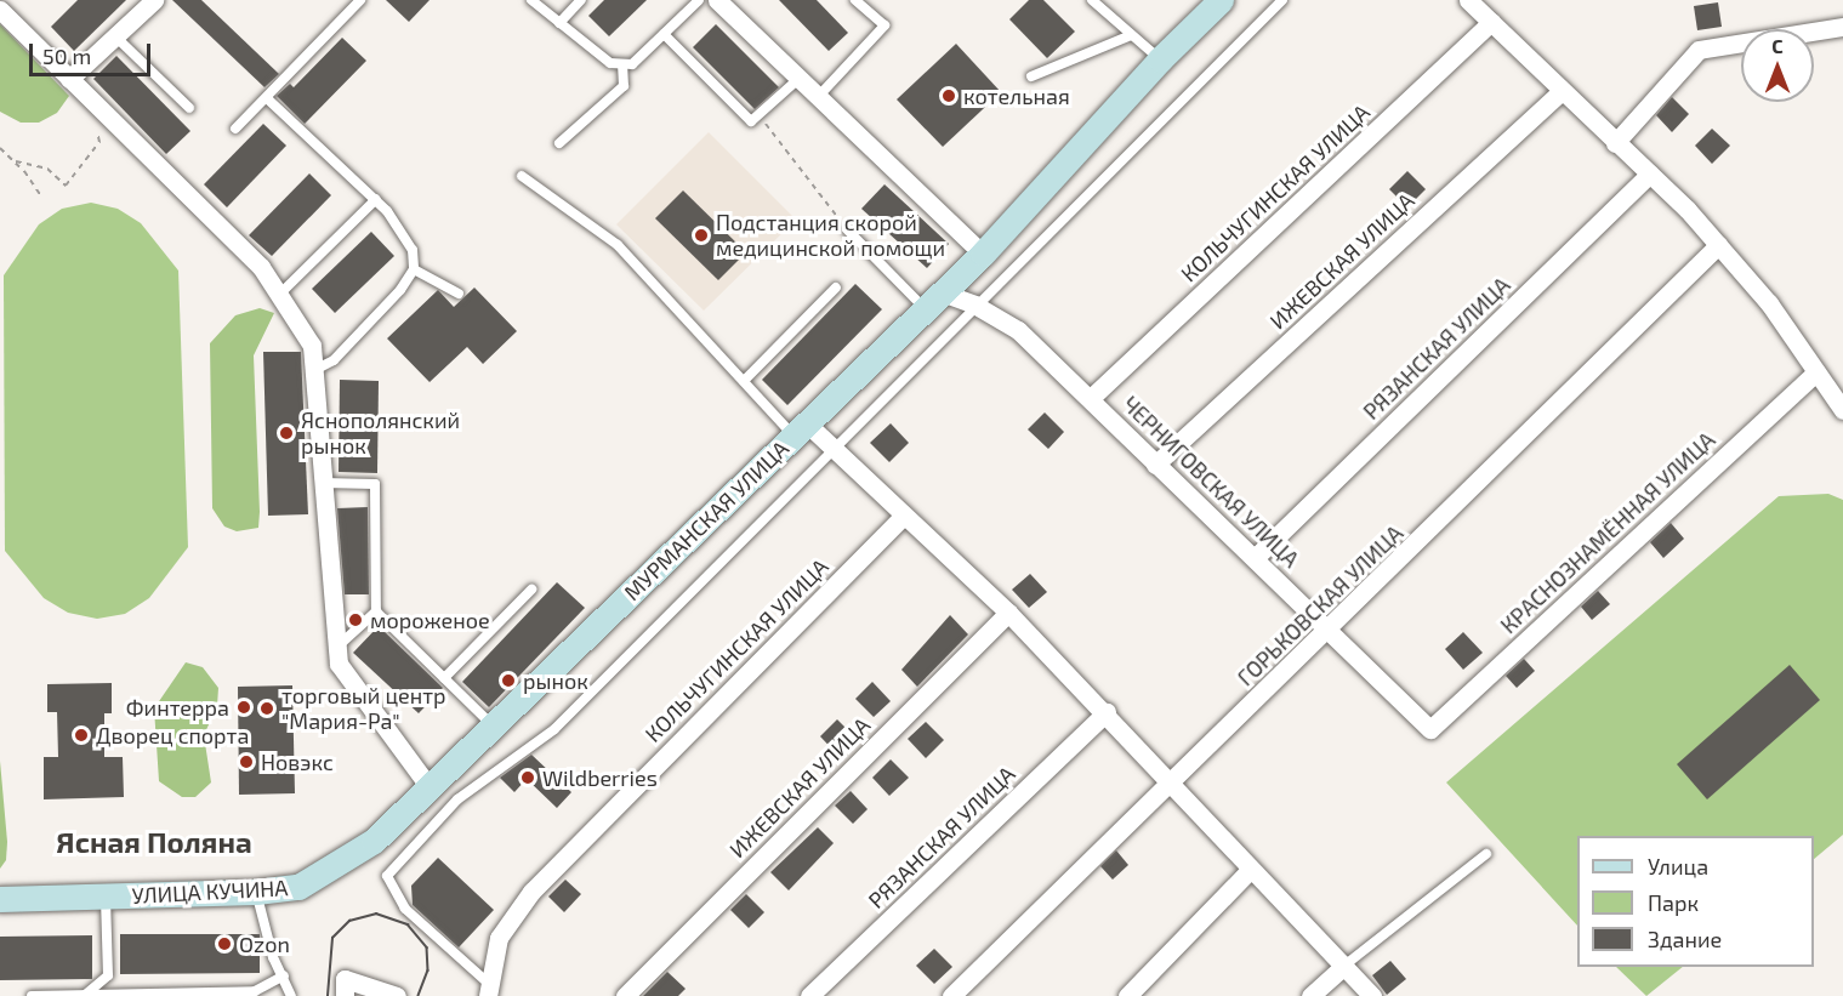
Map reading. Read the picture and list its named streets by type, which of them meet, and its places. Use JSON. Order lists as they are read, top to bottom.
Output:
{
  "streets": {
    "main road": ["МУРМАНСКАЯ УЛИЦА", "УЛИЦА КУЧИНА"],
    "street": [
      "КОЛЬЧУГИНСКАЯ УЛИЦА",
      "ИЖЕВСКАЯ УЛИЦА",
      "РЯЗАНСКАЯ УЛИЦА",
      "ЧЕРНИГОВСКАЯ УЛИЦА",
      "КРАСНОЗНАМЁННАЯ УЛИЦА",
      "ГОРЬКОВСКАЯ УЛИЦА"
    ]
  },
  "crossings": [
    ["КОЛЬЧУГИНСКАЯ УЛИЦА", "ЧЕРНИГОВСКАЯ УЛИЦА"],
    ["ИЖЕВСКАЯ УЛИЦА", "ЧЕРНИГОВСКАЯ УЛИЦА"],
    ["РЯЗАНСКАЯ УЛИЦА", "ЧЕРНИГОВСКАЯ УЛИЦА"],
    ["ЧЕРНИГОВСКАЯ УЛИЦА", "МУРМАНСКАЯ УЛИЦА"],
    ["ЧЕРНИГОВСКАЯ УЛИЦА", "КРАСНОЗНАМЁННАЯ УЛИЦА"],
    ["ЧЕРНИГОВСКАЯ УЛИЦА", "ГОРЬКОВСКАЯ УЛИЦА"],
    ["МУРМАНСКАЯ УЛИЦА", "УЛИЦА КУЧИНА"]
  ],
  "districts": ["Ясная Поляна"],
  "places": [
    "котельная",
    "Подстанция скорой медицинской помощи",
    "Яснополянский рынок",
    "мороженое",
    "рынок",
    "Финтерра",
    "торговый центр \"Мария-Ра\"",
    "Дворец спорта",
    "Новэкс",
    "Wildberries",
    "Ozon"
  ],
  "legend": ["Улица", "Парк", "Здание"],
  "scale_bar": "50 m",
  "north": "top"
}
